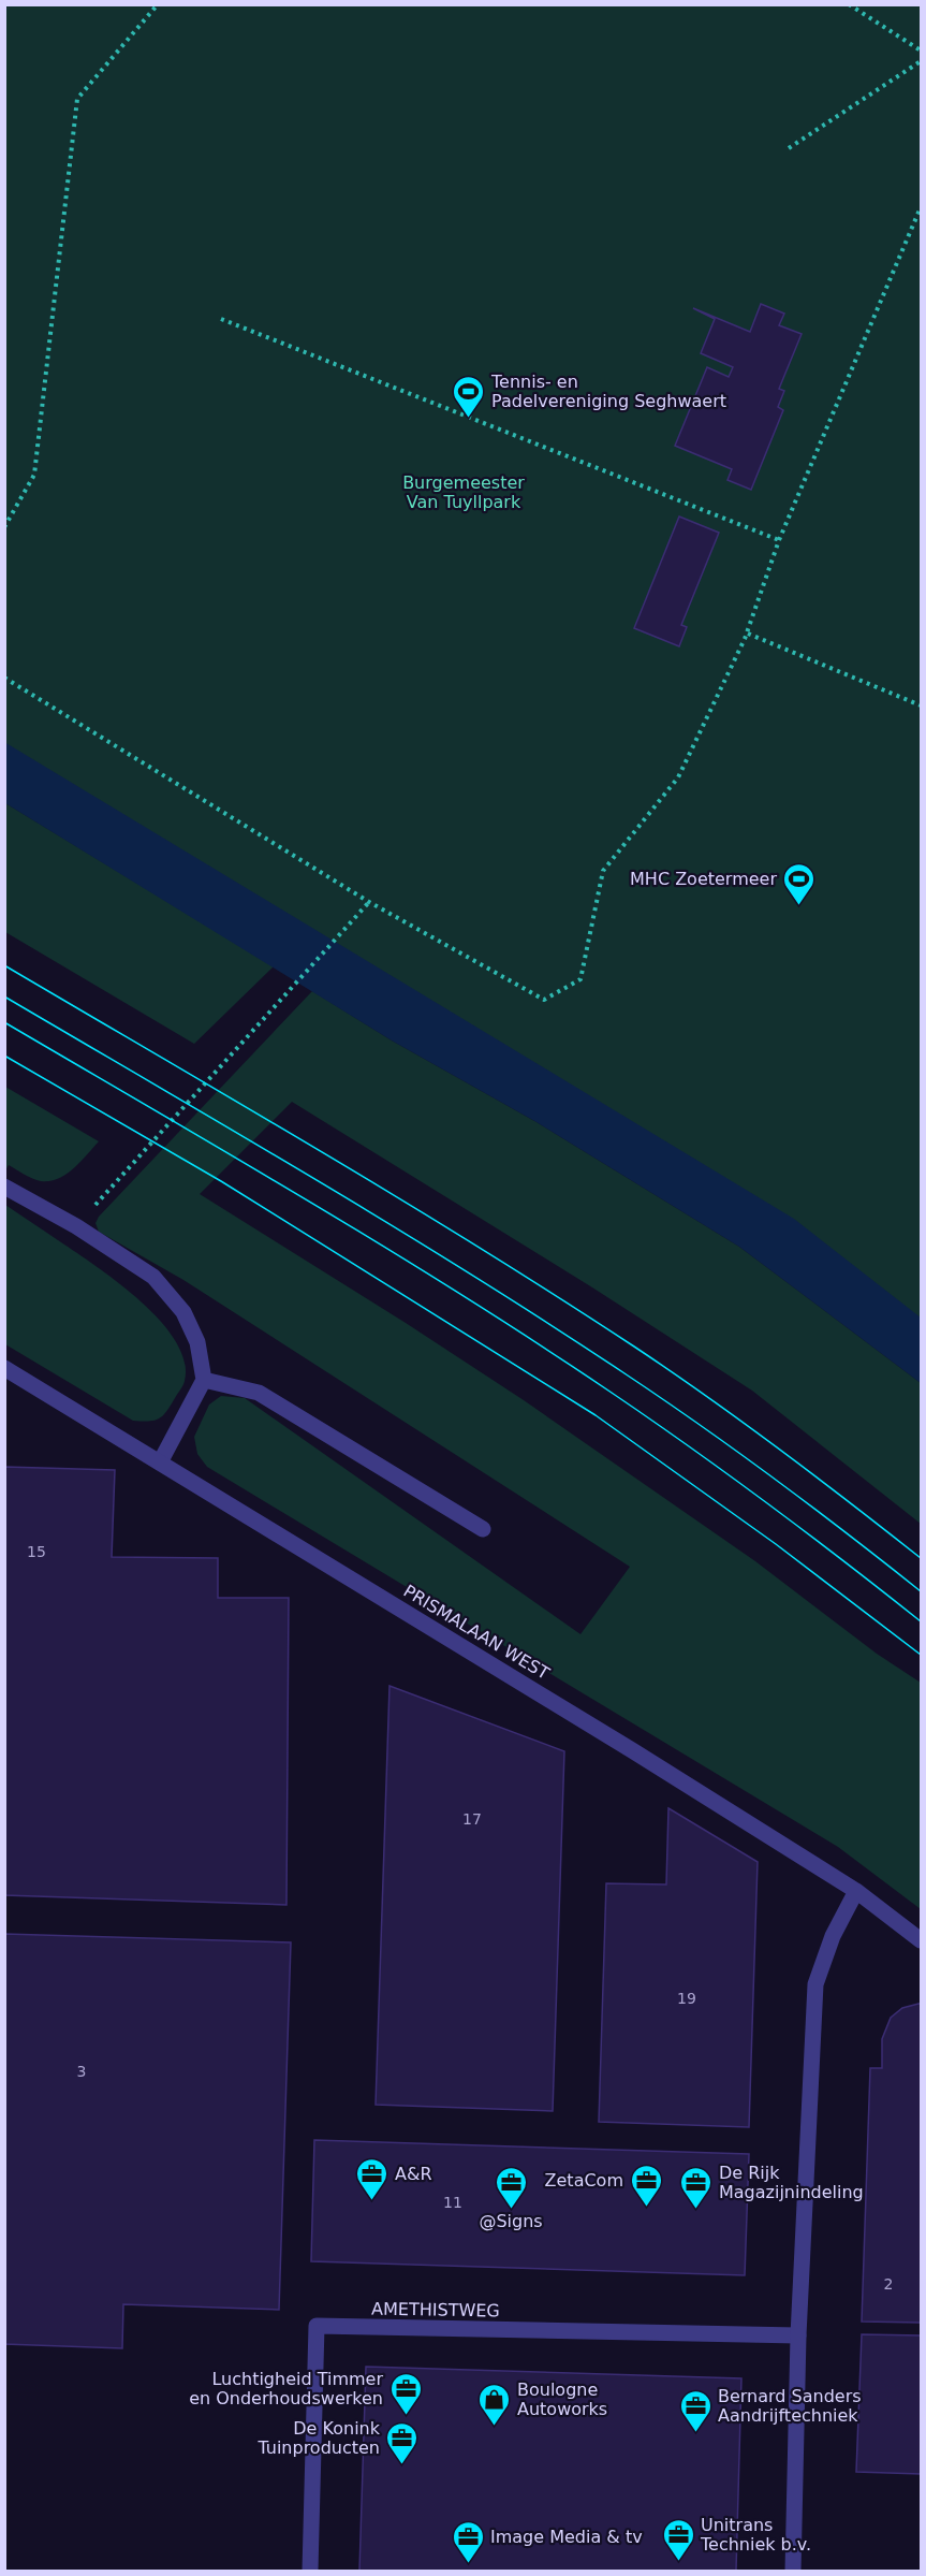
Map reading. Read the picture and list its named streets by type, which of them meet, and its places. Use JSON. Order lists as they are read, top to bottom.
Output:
{
  "streets": {
    "street": ["PRISMALAAN WEST", "AMETHISTWEG"]
  },
  "parks": ["Burgemeester Van Tuyllpark"],
  "places": {
    "sports": ["Tennis- en Padelvereniging Seghwaert", "MHC Zoetermeer"],
    "office": [
      "A&R",
      "ZetaCom",
      "@Signs",
      "De Rijk Magazijnindeling",
      "Luchtigheid Timmer en Onderhoudswerken",
      "Bernard Sanders Aandrijftechniek",
      "De Konink Tuinproducten",
      "Unitrans Techniek b.v.",
      "Image Media & tv"
    ],
    "shop": ["Boulogne Autoworks"]
  },
  "house_numbers": [
    "15",
    "17",
    "19",
    "3",
    "11",
    "2"
  ]
}
